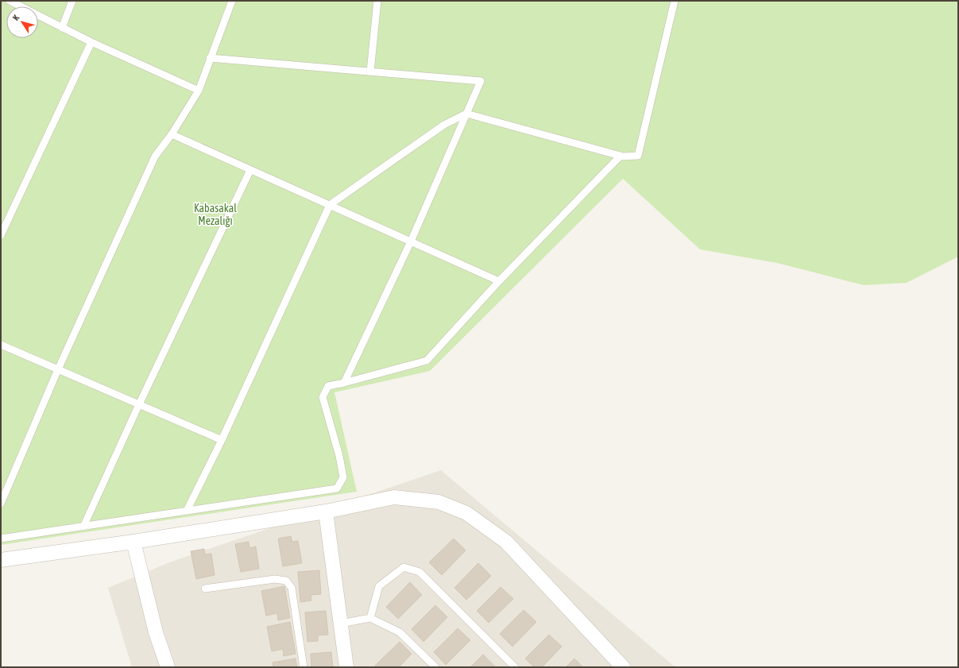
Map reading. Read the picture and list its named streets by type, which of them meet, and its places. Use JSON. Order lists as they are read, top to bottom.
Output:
{
  "parks": ["Kabasakal Mezalığı"],
  "north": "top left"
}
